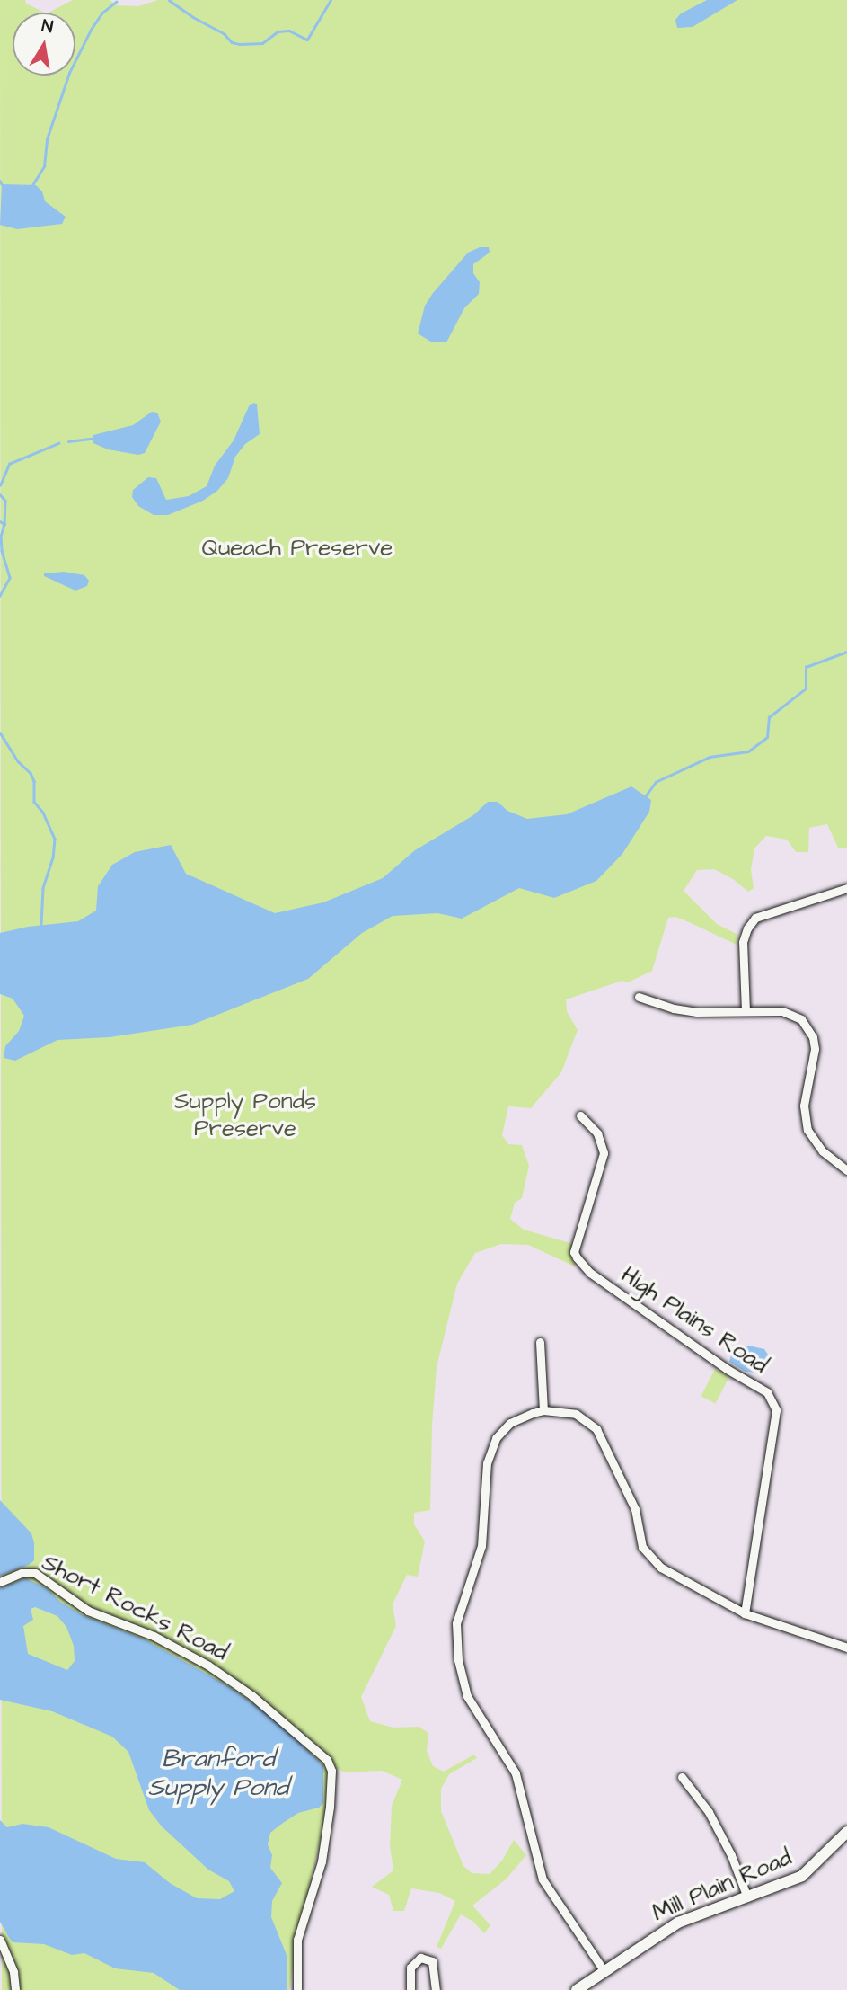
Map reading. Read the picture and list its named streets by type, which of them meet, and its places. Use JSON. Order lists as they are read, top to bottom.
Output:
{
  "streets": {
    "street": ["High Plains Road", "Short Rocks Road", "Mill Plain Road"]
  },
  "water": ["Branford Supply Pond"],
  "parks": ["Queach Preserve", "Supply Ponds Preserve"],
  "north": "top"
}
